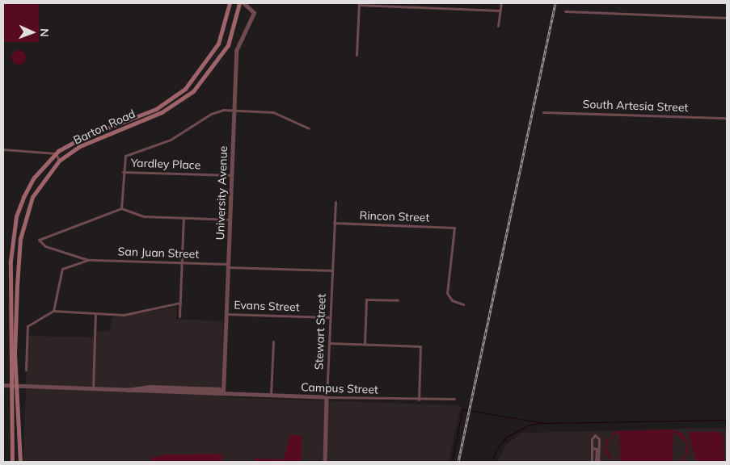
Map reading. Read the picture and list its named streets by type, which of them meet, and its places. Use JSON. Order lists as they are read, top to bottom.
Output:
{
  "streets": {
    "main road": ["Barton Road"],
    "street": [
      "South Artesia Street",
      "Yardley Place",
      "University Avenue",
      "Rincon Street",
      "San Juan Street",
      "Evans Street",
      "Stewart Street",
      "Campus Street"
    ]
  },
  "crossings": [
    ["Barton Road", "Campus Street"],
    ["Yardley Place", "University Avenue"],
    ["University Avenue", "San Juan Street"],
    ["University Avenue", "Evans Street"],
    ["University Avenue", "Campus Street"],
    ["Rincon Street", "Stewart Street"],
    ["San Juan Street", "Stewart Street"],
    ["Evans Street", "Stewart Street"],
    ["Stewart Street", "Campus Street"]
  ],
  "north": "right"
}
